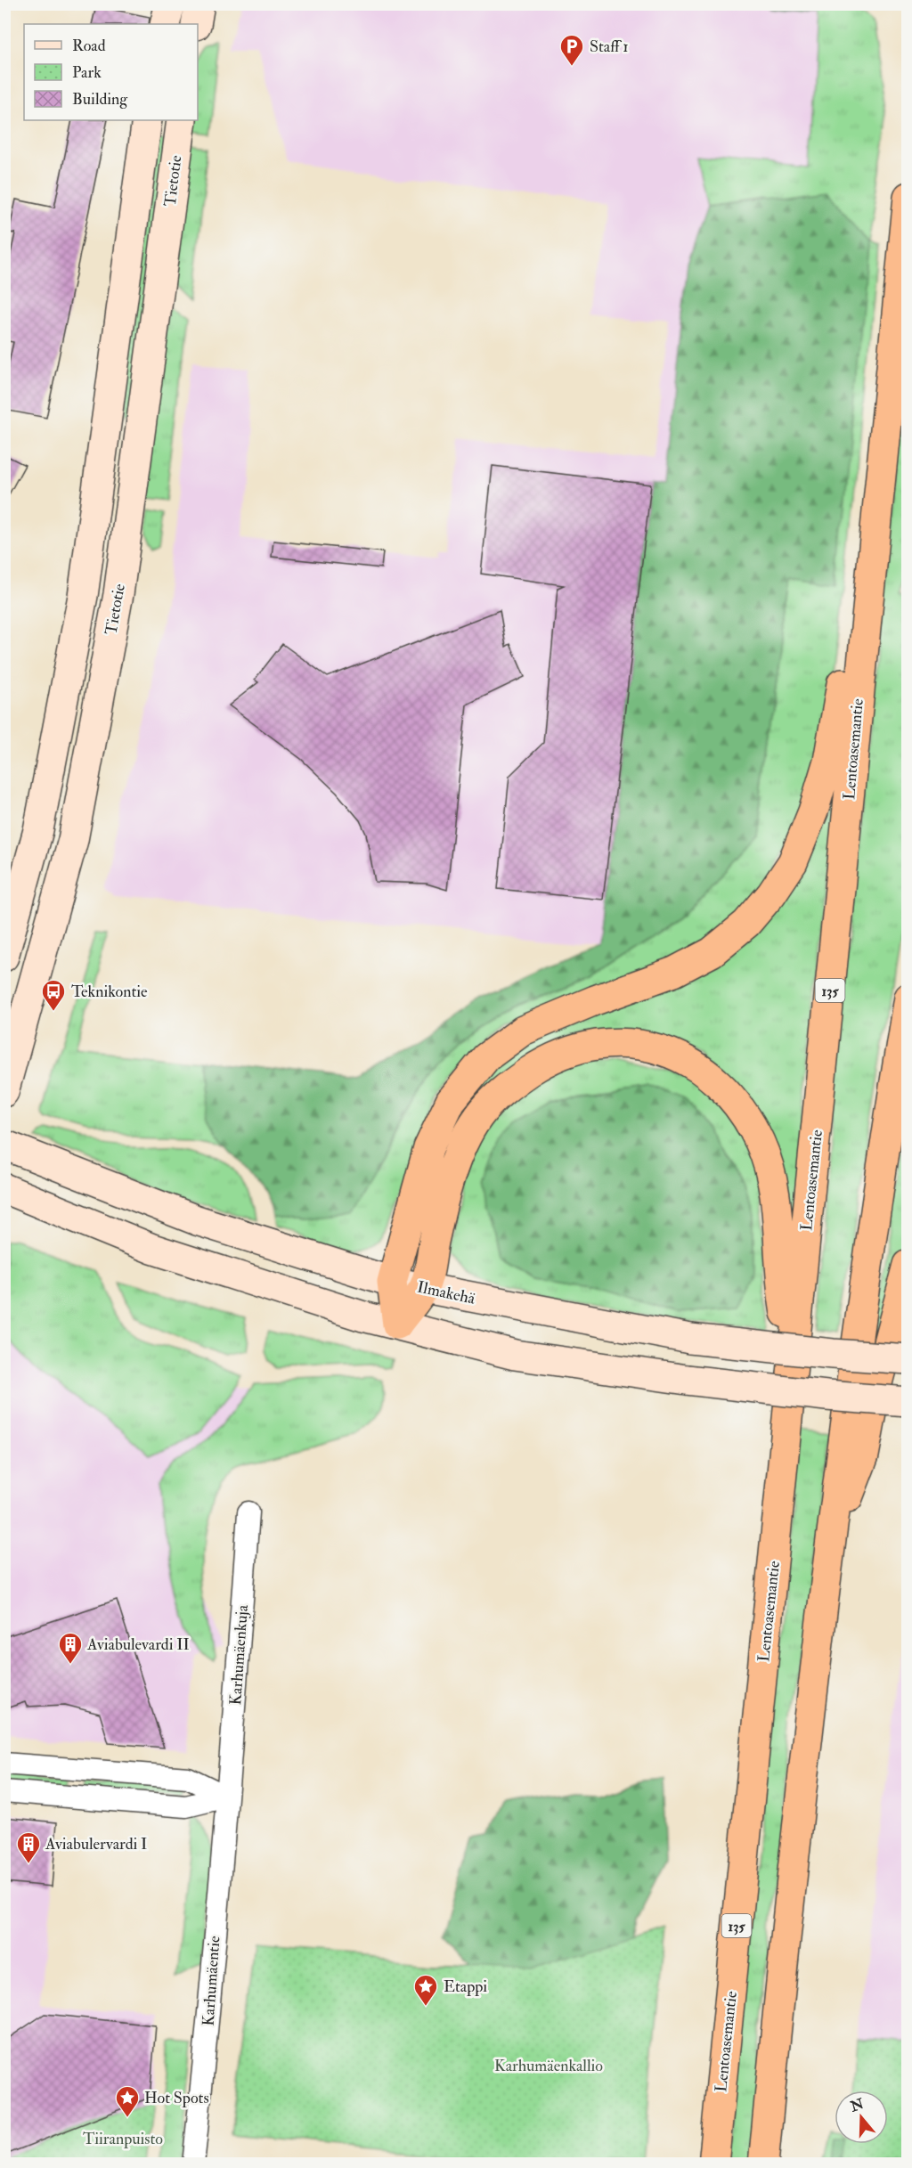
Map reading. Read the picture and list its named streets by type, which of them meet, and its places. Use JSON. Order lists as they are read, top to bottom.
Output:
{
  "streets": {
    "highway": ["Lentoasemantie", "135"],
    "main road": ["Tietotie", "Ilmakehä"],
    "street": ["Karhumäenkuja", "Karhumäentie"]
  },
  "crossings": [
    ["Karhumäenkuja", "Karhumäentie"]
  ],
  "parks": ["Karhumäenkallio", "Tiiranpuisto"],
  "places": {
    "parking": ["Staff 1"],
    "bus stop": ["Teknikontie"],
    "building": ["Aviabulevardi II", "Aviabulervardi I"],
    "place": ["Etappi", "Hot Spots"]
  },
  "legend": ["Road", "Park", "Building"],
  "north": "top"
}
